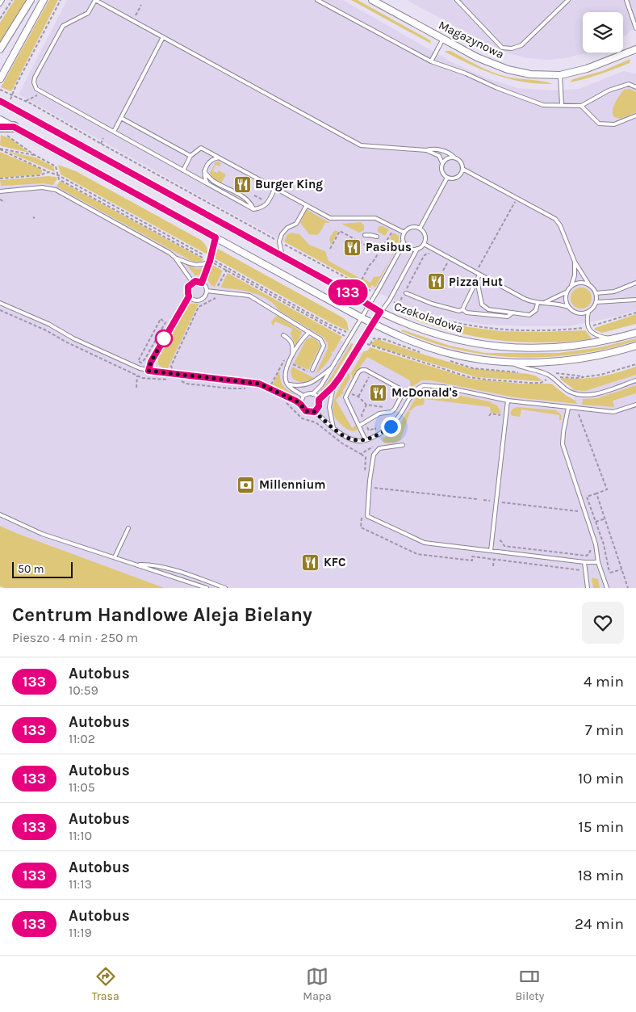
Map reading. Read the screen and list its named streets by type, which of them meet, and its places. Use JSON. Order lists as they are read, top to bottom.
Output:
{
  "streets": {
    "street": ["Magazynowa", "Czekoladowa"]
  },
  "places": {
    "restaurant": [
      "Burger King",
      "Pasibus",
      "Pizza Hut",
      "McDonald's",
      "KFC"
    ],
    "bank": ["Millennium"]
  },
  "lines": ["bus line 133"],
  "scale_bar": "50 m",
  "page": {
    "on_map": "133",
    "scale": "50 m",
    "heading": ["Centrum Handlowe Aleja Bielany", "Pieszo · 4 min · 250 m"],
    "list": [
      {
        "mark": "133",
        "name": "Autobus",
        "note": "10:59",
        "value": "4 min"
      },
      {
        "mark": "133",
        "name": "Autobus",
        "note": "11:02",
        "value": "7 min"
      },
      {
        "mark": "133",
        "name": "Autobus",
        "note": "11:05",
        "value": "10 min"
      },
      {
        "mark": "133",
        "name": "Autobus",
        "note": "11:10",
        "value": "15 min"
      },
      {
        "mark": "133",
        "name": "Autobus",
        "note": "11:13",
        "value": "18 min"
      },
      {
        "mark": "133",
        "name": "Autobus",
        "note": "11:19",
        "value": "24 min"
      }
    ],
    "tabs": ["Trasa", "Mapa", "Bilety"]
  }
}
